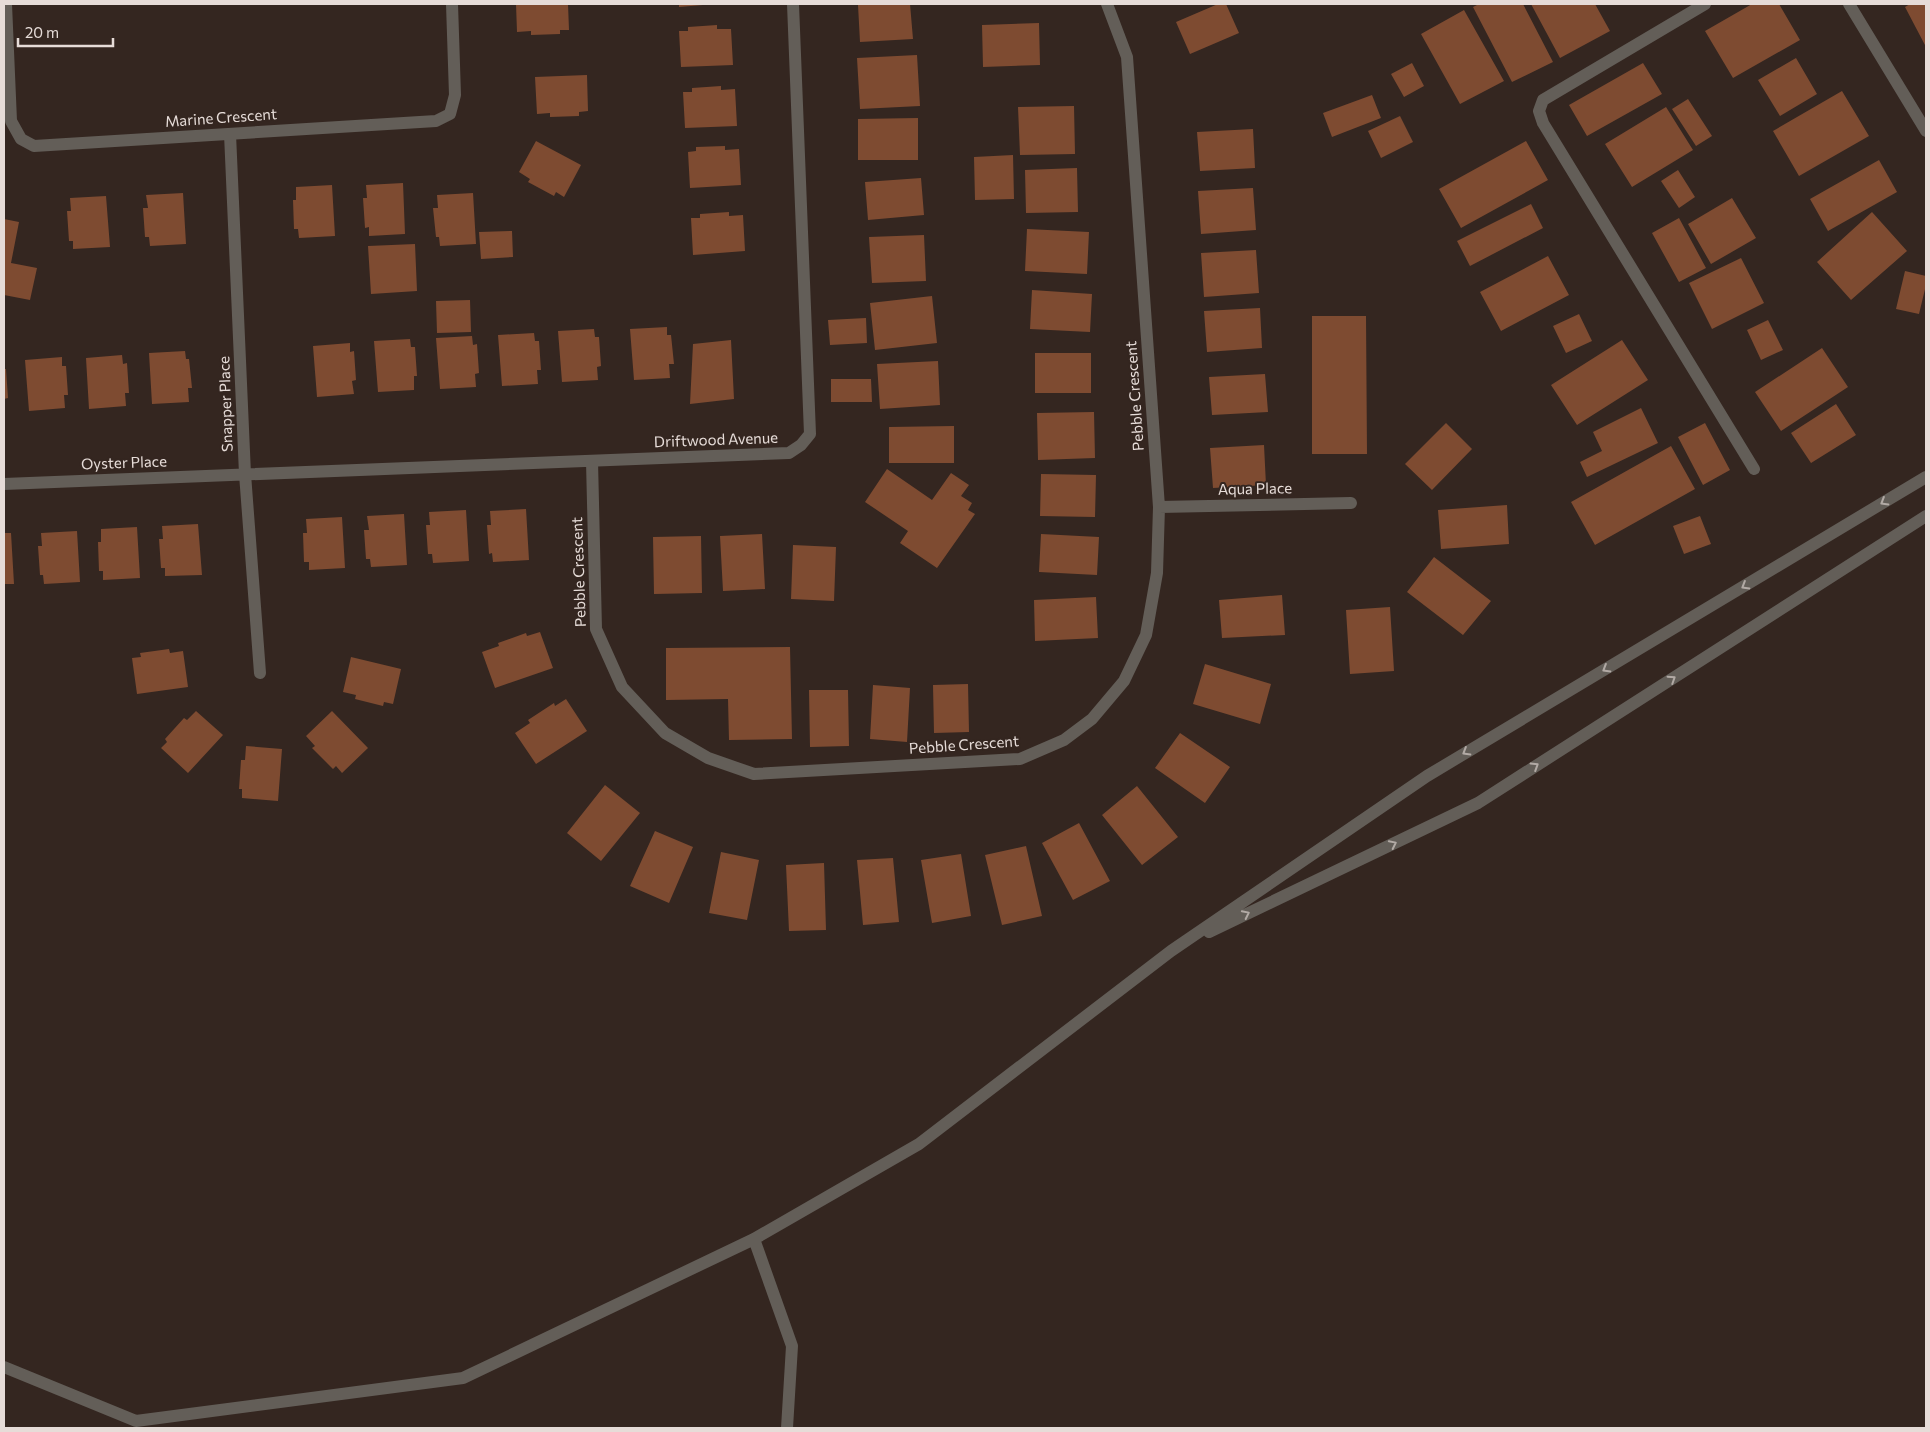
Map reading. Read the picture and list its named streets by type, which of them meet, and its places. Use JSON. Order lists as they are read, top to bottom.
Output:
{
  "streets": {
    "street": [
      "Marine Crescent",
      "Pebble Crescent",
      "Snapper Place",
      "Driftwood Avenue",
      "Oyster Place",
      "Aqua Place"
    ]
  },
  "crossings": [
    ["Marine Crescent", "Snapper Place"],
    ["Pebble Crescent", "Driftwood Avenue"],
    ["Pebble Crescent", "Aqua Place"],
    ["Snapper Place", "Driftwood Avenue"],
    ["Snapper Place", "Oyster Place"],
    ["Driftwood Avenue", "Oyster Place"]
  ],
  "scale_bar": "20 m"
}
